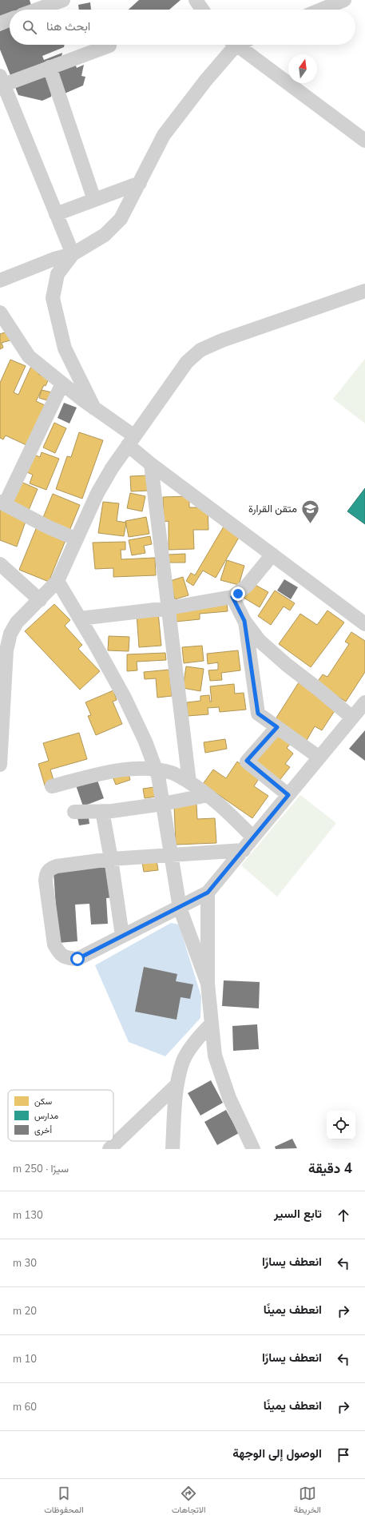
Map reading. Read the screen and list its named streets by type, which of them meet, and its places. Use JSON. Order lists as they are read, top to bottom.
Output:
{
  "places": {
    "school or university": ["متقن القرارة"]
  },
  "legend": ["سكن", "مدارس", "أخرى"],
  "north": "top",
  "page": {
    "search": "ابحث هنا",
    "heading": ["4 دقيقة", "سيرًا · 250 m"],
    "list": [
      ["تابع السير", "130 m"],
      ["انعطف يسارًا", "30 m"],
      ["انعطف يمينًا", "20 m"],
      ["انعطف يسارًا", "10 m"],
      ["انعطف يمينًا", "60 m"],
      "الوصول إلى الوجهة"
    ],
    "nav": ["الخريطة", "الاتجاهات", "المحفوظات"]
  }
}
